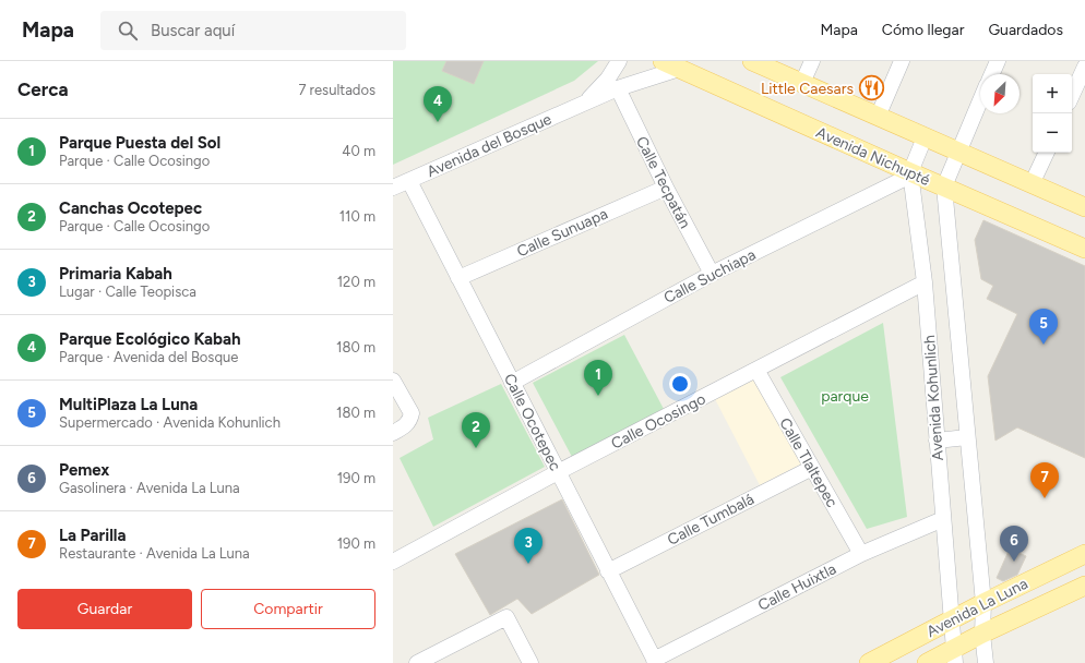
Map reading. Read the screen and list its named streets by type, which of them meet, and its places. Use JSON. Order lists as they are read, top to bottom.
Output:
{
  "streets": {
    "main road": ["Avenida Nichupté", "Avenida La Luna"],
    "street": [
      "Avenida del Bosque",
      "Calle Tecpatán",
      "Calle Sunuapa",
      "Calle Suchiapa",
      "Avenida Kohunlich",
      "Calle Ocosingo",
      "Calle Ocotepec",
      "Calle Tlaltepec",
      "Calle Tumbalá",
      "Calle Huixtla"
    ]
  },
  "crossings": [
    ["Avenida del Bosque", "Avenida Nichupté"],
    ["Avenida del Bosque", "Calle Tecpatán"],
    ["Avenida del Bosque", "Calle Ocotepec"],
    ["Avenida Nichupté", "Calle Suchiapa"],
    ["Avenida Nichupté", "Avenida Kohunlich"],
    ["Calle Tecpatán", "Calle Sunuapa"],
    ["Calle Tecpatán", "Calle Suchiapa"],
    ["Calle Sunuapa", "Calle Ocotepec"],
    ["Calle Suchiapa", "Avenida Kohunlich"],
    ["Calle Suchiapa", "Calle Ocotepec"],
    ["Avenida Kohunlich", "Calle Ocosingo"],
    ["Avenida Kohunlich", "Calle Huixtla"],
    ["Avenida Kohunlich", "Avenida La Luna"],
    ["Calle Ocosingo", "Calle Ocotepec"],
    ["Calle Ocosingo", "Calle Tlaltepec"],
    ["Calle Ocotepec", "Calle Tumbalá"],
    ["Calle Ocotepec", "Calle Huixtla"],
    ["Calle Tlaltepec", "Calle Tumbalá"],
    ["Calle Tlaltepec", "Calle Huixtla"]
  ],
  "parks": ["parque"],
  "places": {
    "restaurant": ["Little Caesars"]
  },
  "north": "bottom left",
  "page": {
    "header": "Mapa",
    "search": "Buscar aquí",
    "nav": ["Mapa", "Cómo llegar", "Guardados"],
    "heading": ["Cerca", "7 resultados"],
    "map_buttons": ["+", "−"],
    "pins": [
      "4",
      "5",
      "1",
      "2",
      "7",
      "6",
      "3"
    ],
    "list": [
      {
        "mark": "1",
        "name": "Parque Puesta del Sol",
        "note": "Parque · Calle Ocosingo",
        "value": "40 m"
      },
      {
        "mark": "2",
        "name": "Canchas Ocotepec",
        "note": "Parque · Calle Ocosingo",
        "value": "110 m"
      },
      {
        "mark": "3",
        "name": "Primaria Kabah",
        "note": "Lugar · Calle Teopisca",
        "value": "120 m"
      },
      {
        "mark": "4",
        "name": "Parque Ecológico Kabah",
        "note": "Parque · Avenida del Bosque",
        "value": "180 m"
      },
      {
        "mark": "5",
        "name": "MultiPlaza La Luna",
        "note": "Supermercado · Avenida Kohunlich",
        "value": "180 m"
      },
      {
        "mark": "6",
        "name": "Pemex",
        "note": "Gasolinera · Avenida La Luna",
        "value": "190 m"
      },
      {
        "mark": "7",
        "name": "La Parilla",
        "note": "Restaurante · Avenida La Luna",
        "value": "190 m"
      }
    ],
    "buttons": ["Guardar", "Compartir"]
  }
}
